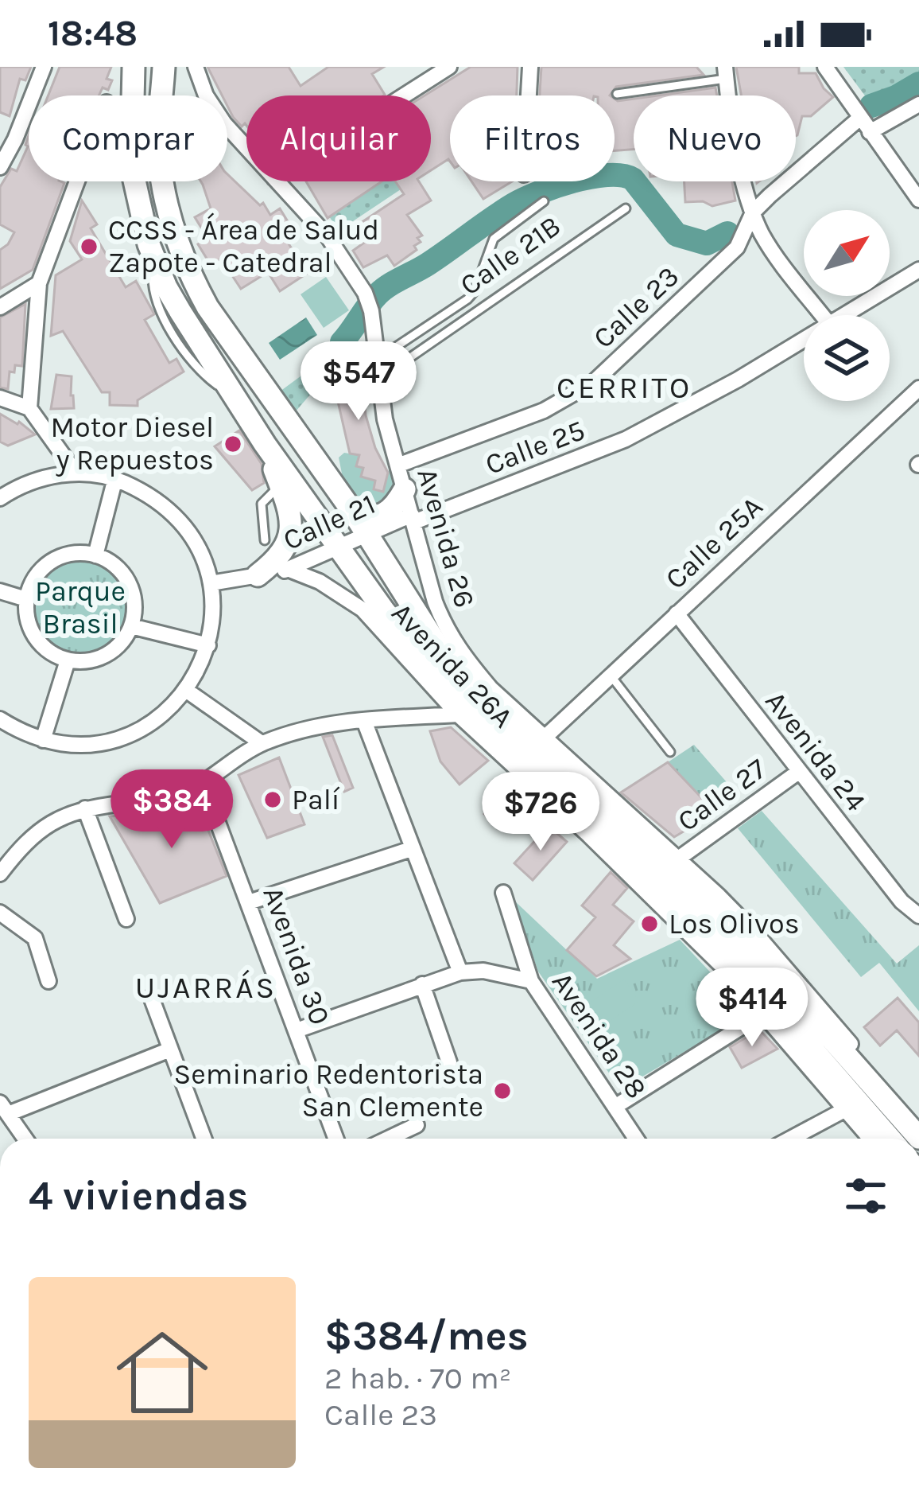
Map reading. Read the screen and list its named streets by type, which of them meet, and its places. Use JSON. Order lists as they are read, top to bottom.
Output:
{
  "streets": {
    "street": [
      "Calle 23",
      "Calle 25",
      "Calle 21",
      "Avenida 26",
      "Calle 25A",
      "Avenida 26A",
      "Avenida 24",
      "Calle 27",
      "Avenida 30",
      "Avenida 28"
    ],
    "lane": ["Calle 21B"]
  },
  "crossings": [
    ["Calle 21B", "Avenida 26"],
    ["Calle 23", "Avenida 26"],
    ["Calle 25", "Calle 21"],
    ["Calle 25", "Avenida 26"],
    ["Calle 21", "Avenida 26"],
    ["Calle 21", "Avenida 26A"],
    ["Avenida 26", "Calle 25A"],
    ["Avenida 26", "Calle 27"],
    ["Calle 25A", "Avenida 24"],
    ["Avenida 24", "Calle 27"]
  ],
  "districts": ["CERRITO", "UJARRÁS"],
  "parks": ["Parque Brasil"],
  "places": [
    "CCSS - Área de Salud Zapote - Catedral",
    "Motor Diesel y Repuestos",
    "Palí",
    "Los Olivos",
    "Seminario Redentorista San Clemente"
  ],
  "north": "top right",
  "page": {
    "status": "18:48",
    "chip": [
      "Comprar",
      "Alquilar",
      "Filtros",
      "Nuevo"
    ],
    "price": [
      "$547",
      "$384",
      "$726",
      "$414"
    ],
    "heading": "4 viviendas",
    "list": [
      {
        "name": "$384/mes",
        "note": "2 hab. · 70 m² · Calle 23"
      }
    ]
  }
}
